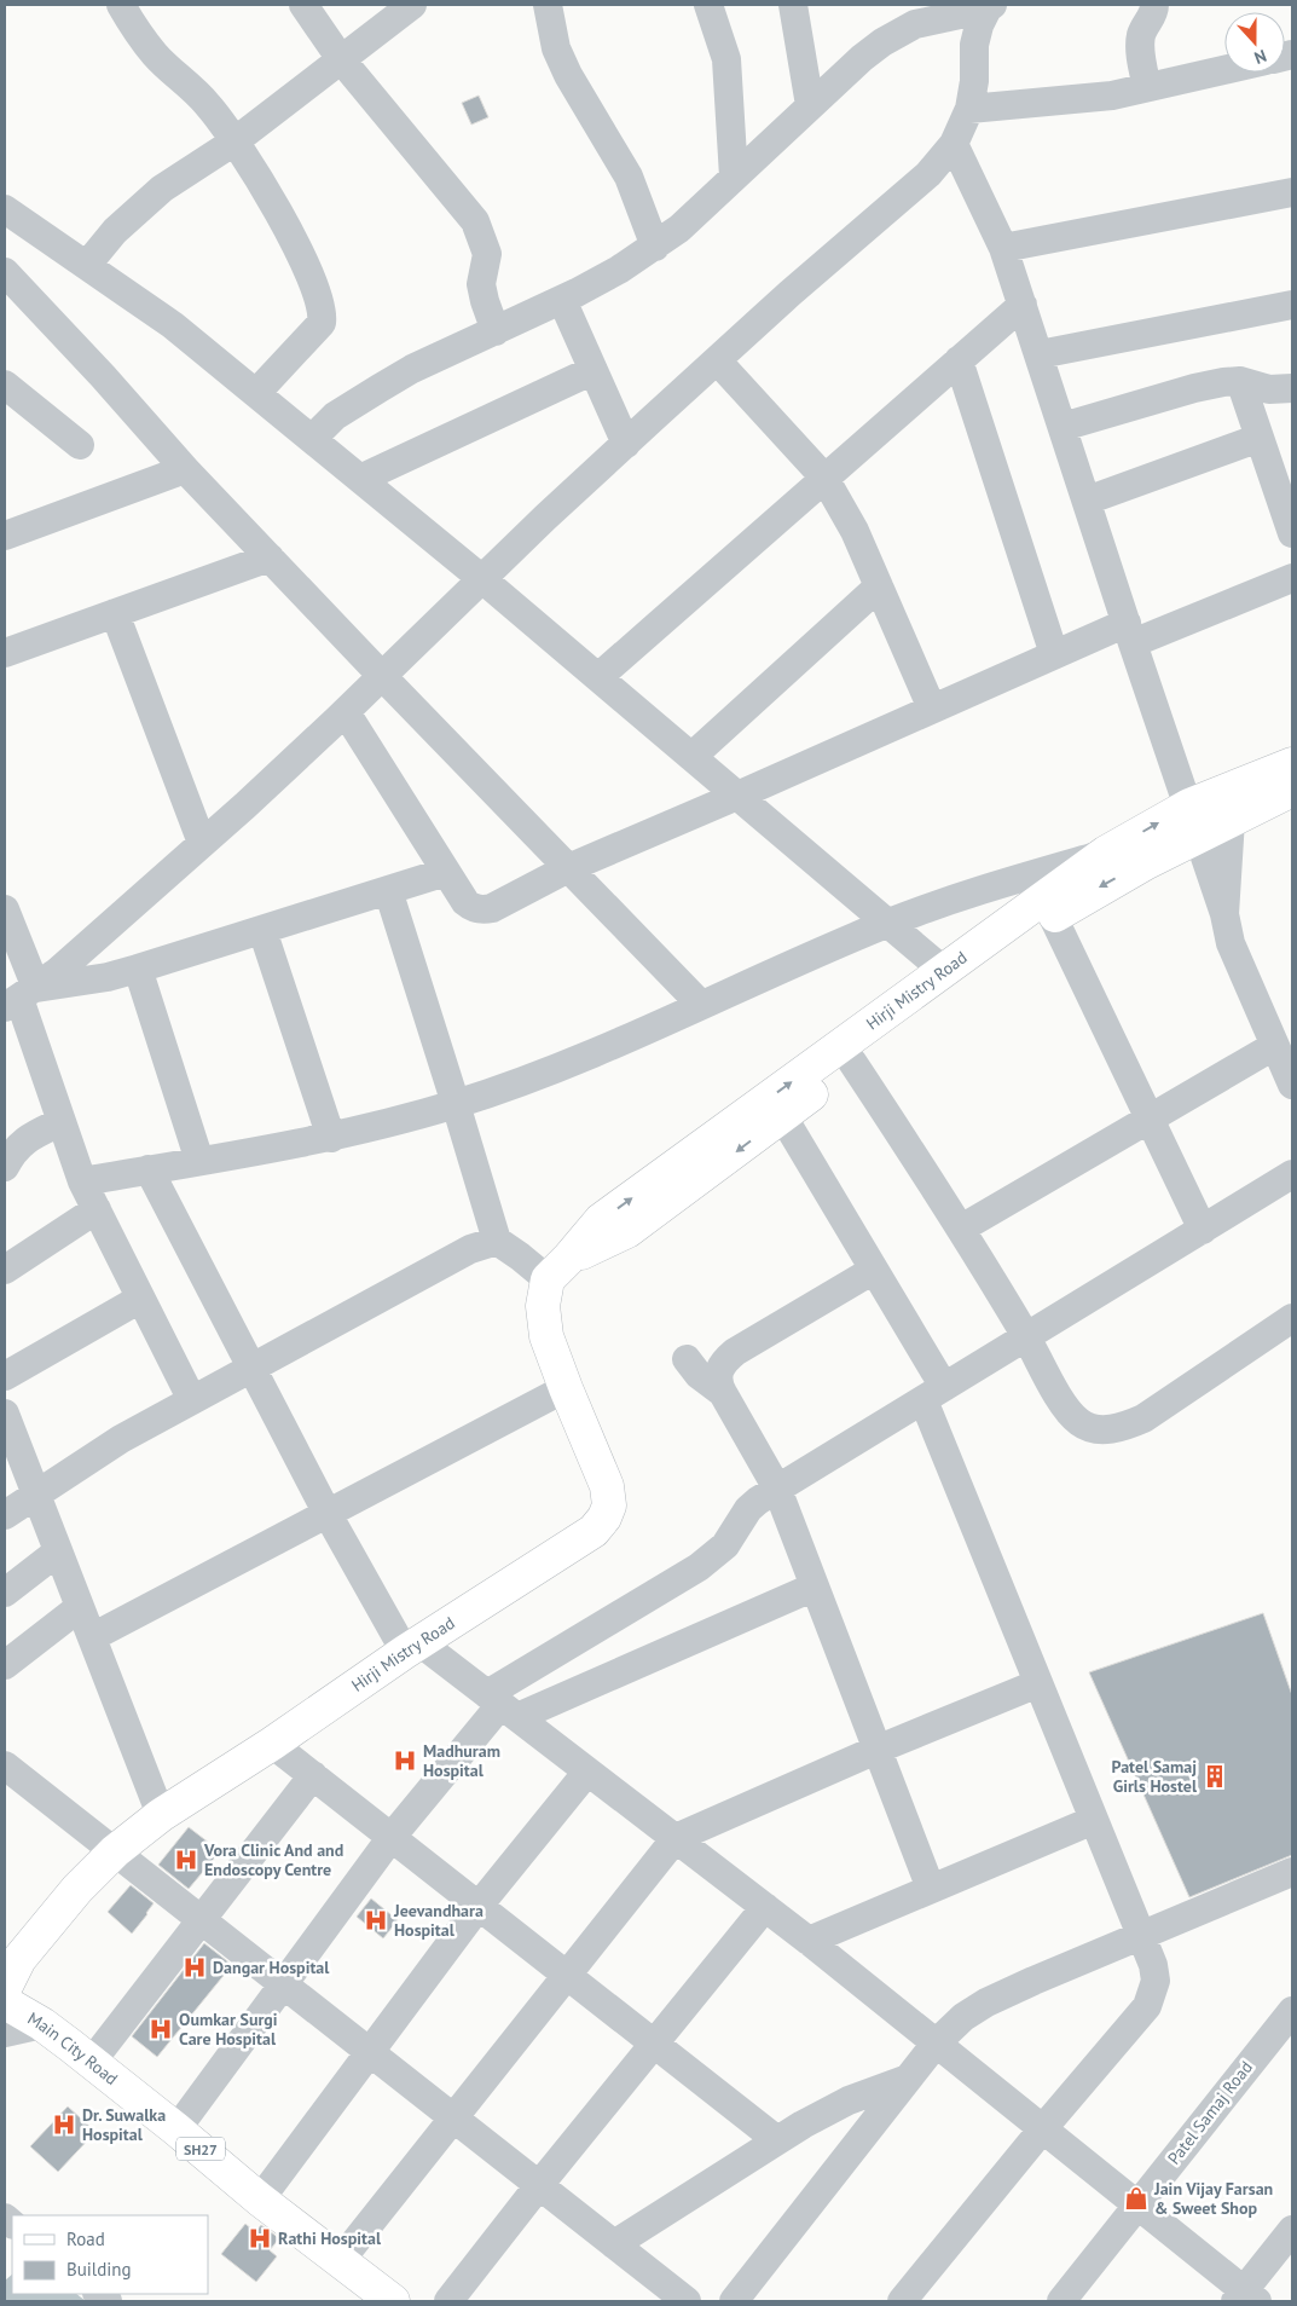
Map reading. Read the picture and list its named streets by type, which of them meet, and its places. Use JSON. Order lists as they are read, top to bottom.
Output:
{
  "streets": {
    "main road": ["Hirji Mistry Road", "Main City Road", "SH27"],
    "street": ["Patel Samaj Road"]
  },
  "places": {
    "hospital": [
      "Madhuram Hospital",
      "Vora Clinic And and Endoscopy Centre",
      "Jeevandhara Hospital",
      "Dangar Hospital",
      "Oumkar Surgi Care Hospital",
      "Dr. Suwalka Hospital",
      "Rathi Hospital"
    ],
    "building": ["Patel Samaj Girls Hostel"],
    "shop": ["Jain Vijay Farsan & Sweet Shop"]
  },
  "legend": ["Road", "Building"],
  "north": "bottom"
}
